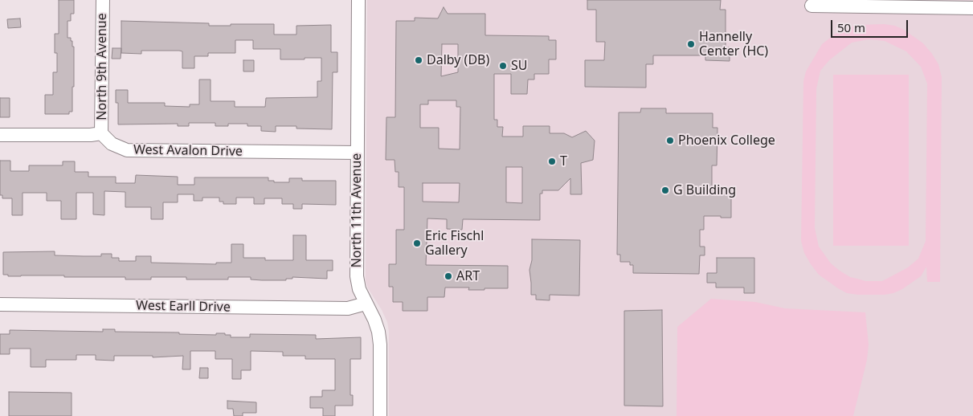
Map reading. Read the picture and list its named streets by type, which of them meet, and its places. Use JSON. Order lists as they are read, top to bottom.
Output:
{
  "streets": {
    "street": [
      "North 9th Avenue",
      "West Avalon Drive",
      "North 11th Avenue",
      "West Earll Drive"
    ]
  },
  "crossings": [
    ["North 9th Avenue", "West Avalon Drive"],
    ["West Avalon Drive", "North 11th Avenue"],
    ["North 11th Avenue", "West Earll Drive"]
  ],
  "places": [
    "Hannelly Center (HC)",
    "Dalby (DB)",
    "SU",
    "Phoenix College",
    "T",
    "G Building",
    "Eric Fischl Gallery",
    "ART"
  ],
  "scale_bar": "50 m"
}
